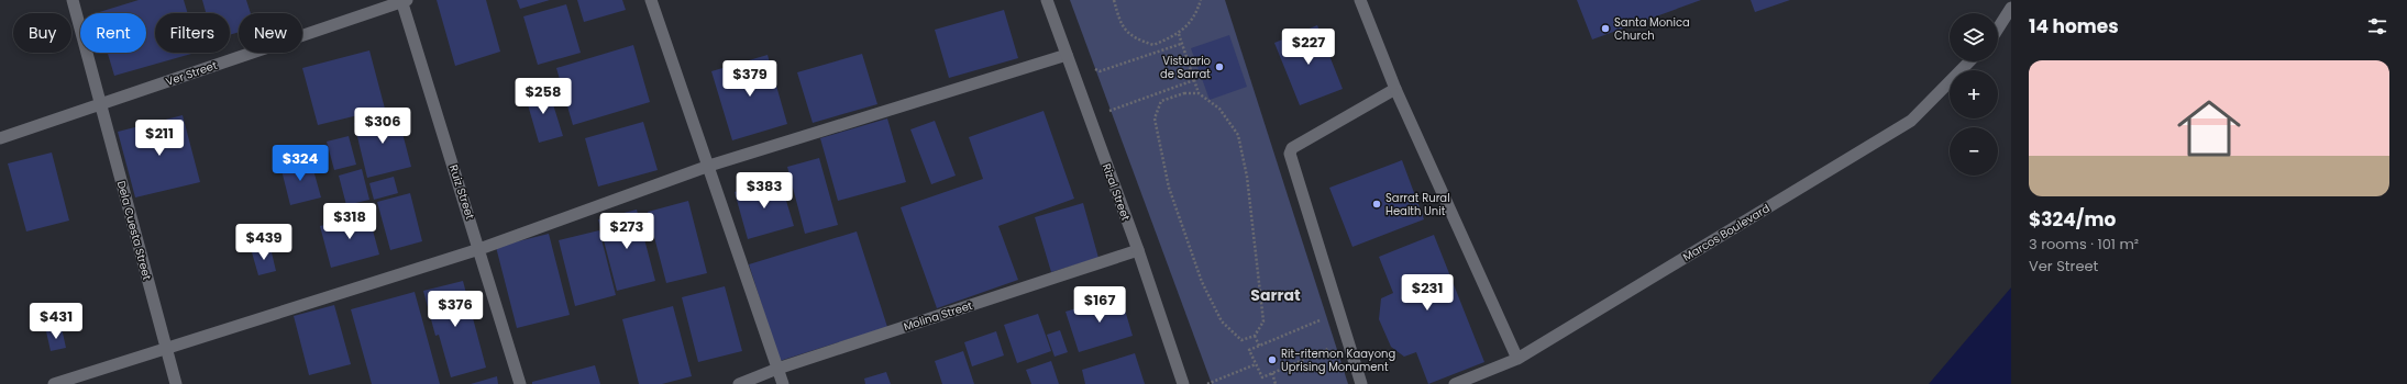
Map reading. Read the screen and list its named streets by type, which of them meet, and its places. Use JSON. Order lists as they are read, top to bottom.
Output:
{
  "streets": {
    "street": [
      "Ver Street",
      "Ruiz Street",
      "Rizal Street",
      "Dela Cuesta Street",
      "Marcos Boulevard",
      "Molina Street"
    ]
  },
  "crossings": [
    ["Ver Street", "Ruiz Street"],
    ["Ver Street", "Dela Cuesta Street"],
    ["Rizal Street", "Molina Street"]
  ],
  "districts": ["Sarrat"],
  "places": [
    "Santa Monica Church",
    "Vistuario de Sarrat",
    "Sarrat Rural Health Unit",
    "Rit-ritemon Kaayong Uprising Monument"
  ],
  "page": {
    "heading": "14 homes",
    "map_buttons": ["+", "−"],
    "chip": [
      "Buy",
      "Rent",
      "Filters",
      "New"
    ],
    "price": [
      "$227",
      "$379",
      "$258",
      "$306",
      "$211",
      "$324",
      "$383",
      "$318",
      "$273",
      "$439",
      "$231",
      "$167",
      "$376",
      "$431"
    ],
    "list": [
      {
        "name": "$324/mo",
        "note": "3 rooms · 101 m² · Ver Street"
      }
    ]
  }
}
